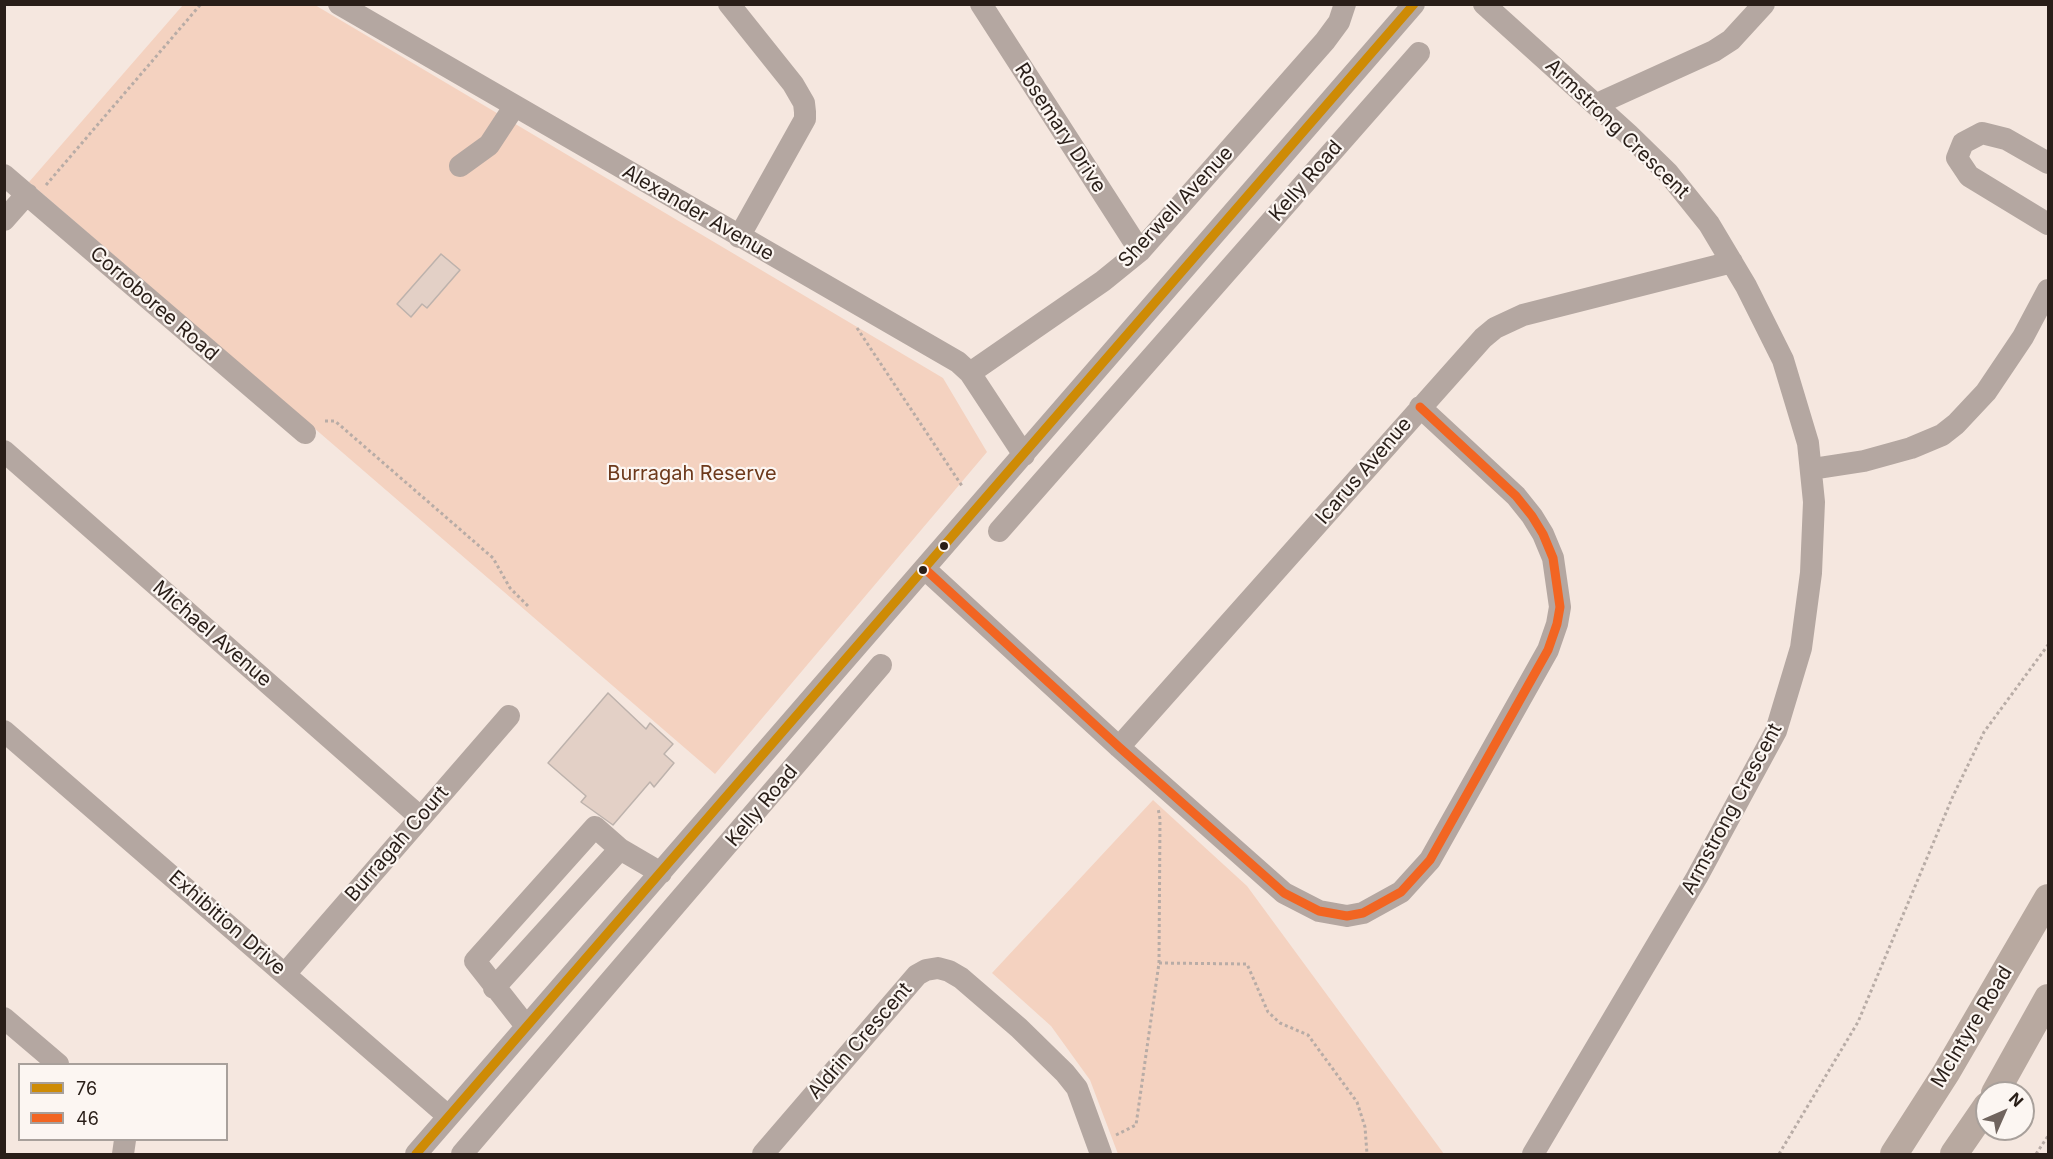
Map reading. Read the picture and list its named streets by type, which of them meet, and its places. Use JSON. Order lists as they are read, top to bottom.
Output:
{
  "streets": {
    "main road": ["McIntyre Road"],
    "street": [
      "Rosemary Drive",
      "Armstrong Crescent",
      "Kelly Road",
      "Sherwell Avenue",
      "Alexander Avenue",
      "Corroboree Road",
      "Icarus Avenue",
      "Michael Avenue",
      "Burragah Court",
      "Exhibition Drive",
      "Aldrin Crescent"
    ]
  },
  "crossings": [
    ["Rosemary Drive", "Sherwell Avenue"],
    ["Armstrong Crescent", "Icarus Avenue"],
    ["Kelly Road", "Alexander Avenue"],
    ["Kelly Road", "Exhibition Drive"],
    ["Sherwell Avenue", "Alexander Avenue"],
    ["Michael Avenue", "Burragah Court"],
    ["Burragah Court", "Exhibition Drive"]
  ],
  "parks": ["Burragah Reserve"],
  "lines": ["transit line 76", "transit line 46"],
  "legend": ["76", "46"],
  "north": "top right"
}
